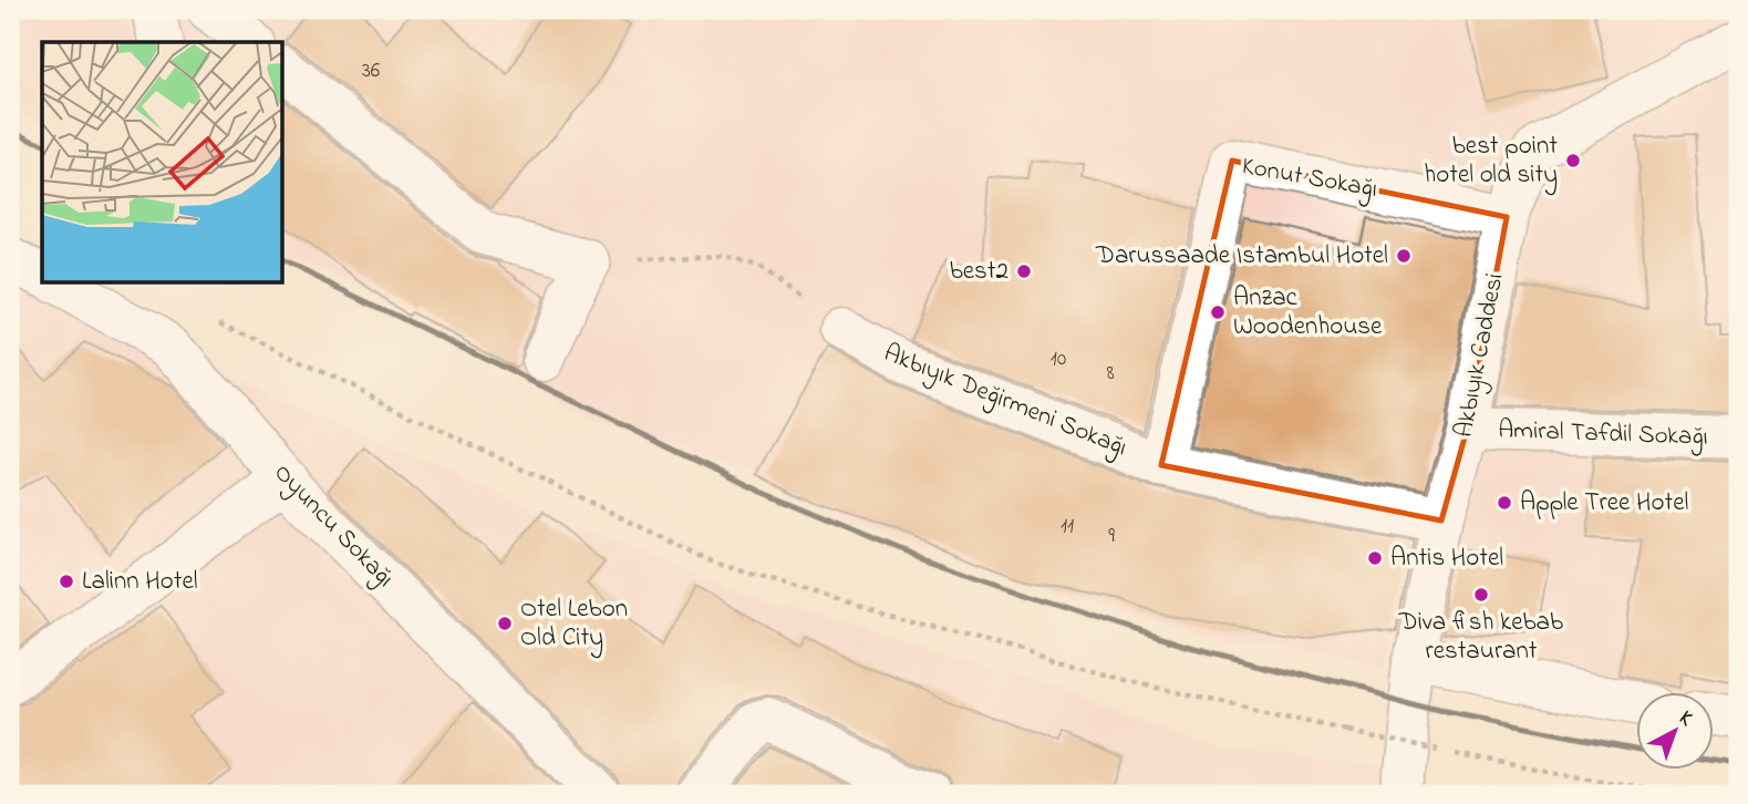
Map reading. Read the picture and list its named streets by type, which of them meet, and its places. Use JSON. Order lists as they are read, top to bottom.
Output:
{
  "streets": {
    "street": [
      "Konut Sokağı",
      "Akbıyık Caddesi",
      "Akbıyık Değirmeni Sokağı",
      "Amiral Tafdil Sokağı",
      "Oyuncu Sokağı"
    ]
  },
  "crossings": [
    ["Konut Sokağı", "Akbıyık Caddesi"],
    ["Konut Sokağı", "Akbıyık Değirmeni Sokağı"],
    ["Akbıyık Caddesi", "Akbıyık Değirmeni Sokağı"],
    ["Akbıyık Caddesi", "Amiral Tafdil Sokağı"]
  ],
  "places": [
    "best point hotel old sity",
    "Darussaade Istambul Hotel",
    "best2",
    "Anzac Woodenhouse",
    "Apple Tree Hotel",
    "Antis Hotel",
    "Lalinn Hotel",
    "Diva fish kebab restaurant",
    "Otel Lebon Old City"
  ],
  "house_numbers": [
    "36",
    "10",
    "8",
    "11",
    "9"
  ],
  "north": "top right"
}
